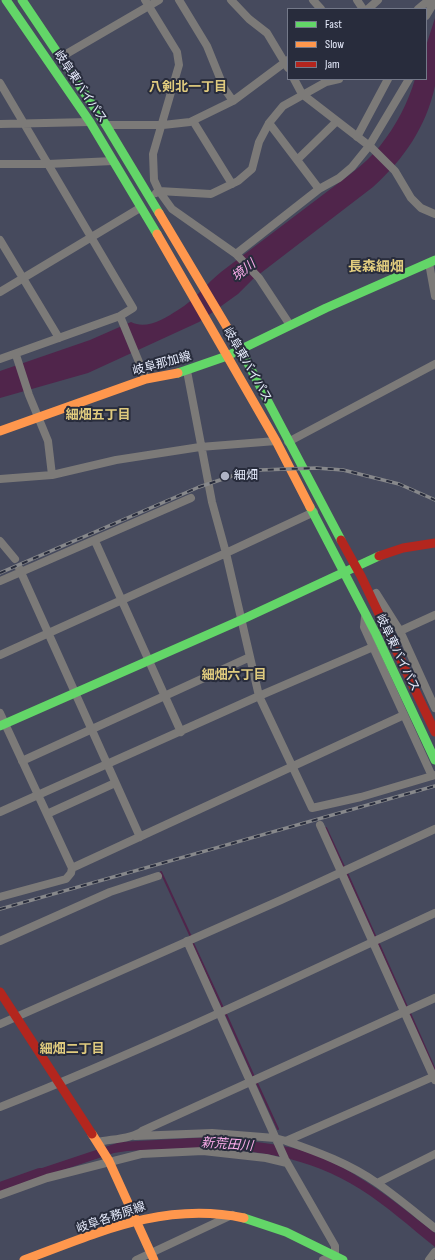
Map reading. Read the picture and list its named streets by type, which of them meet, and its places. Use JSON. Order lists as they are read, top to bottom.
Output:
{
  "streets": {
    "main road": ["岐阜東バイパス", "岐阜那加線", "岐阜各務原線"]
  },
  "crossings": [
    ["岐阜東バイパス", "岐阜那加線"]
  ],
  "districts": [
    "八剣北一丁目",
    "長森細畑",
    "細畑五丁目",
    "細畑六丁目",
    "細畑二丁目"
  ],
  "water": ["境川", "新荒田川"],
  "places": ["細畑"],
  "legend": ["Fast", "Slow", "Jam"]
}
